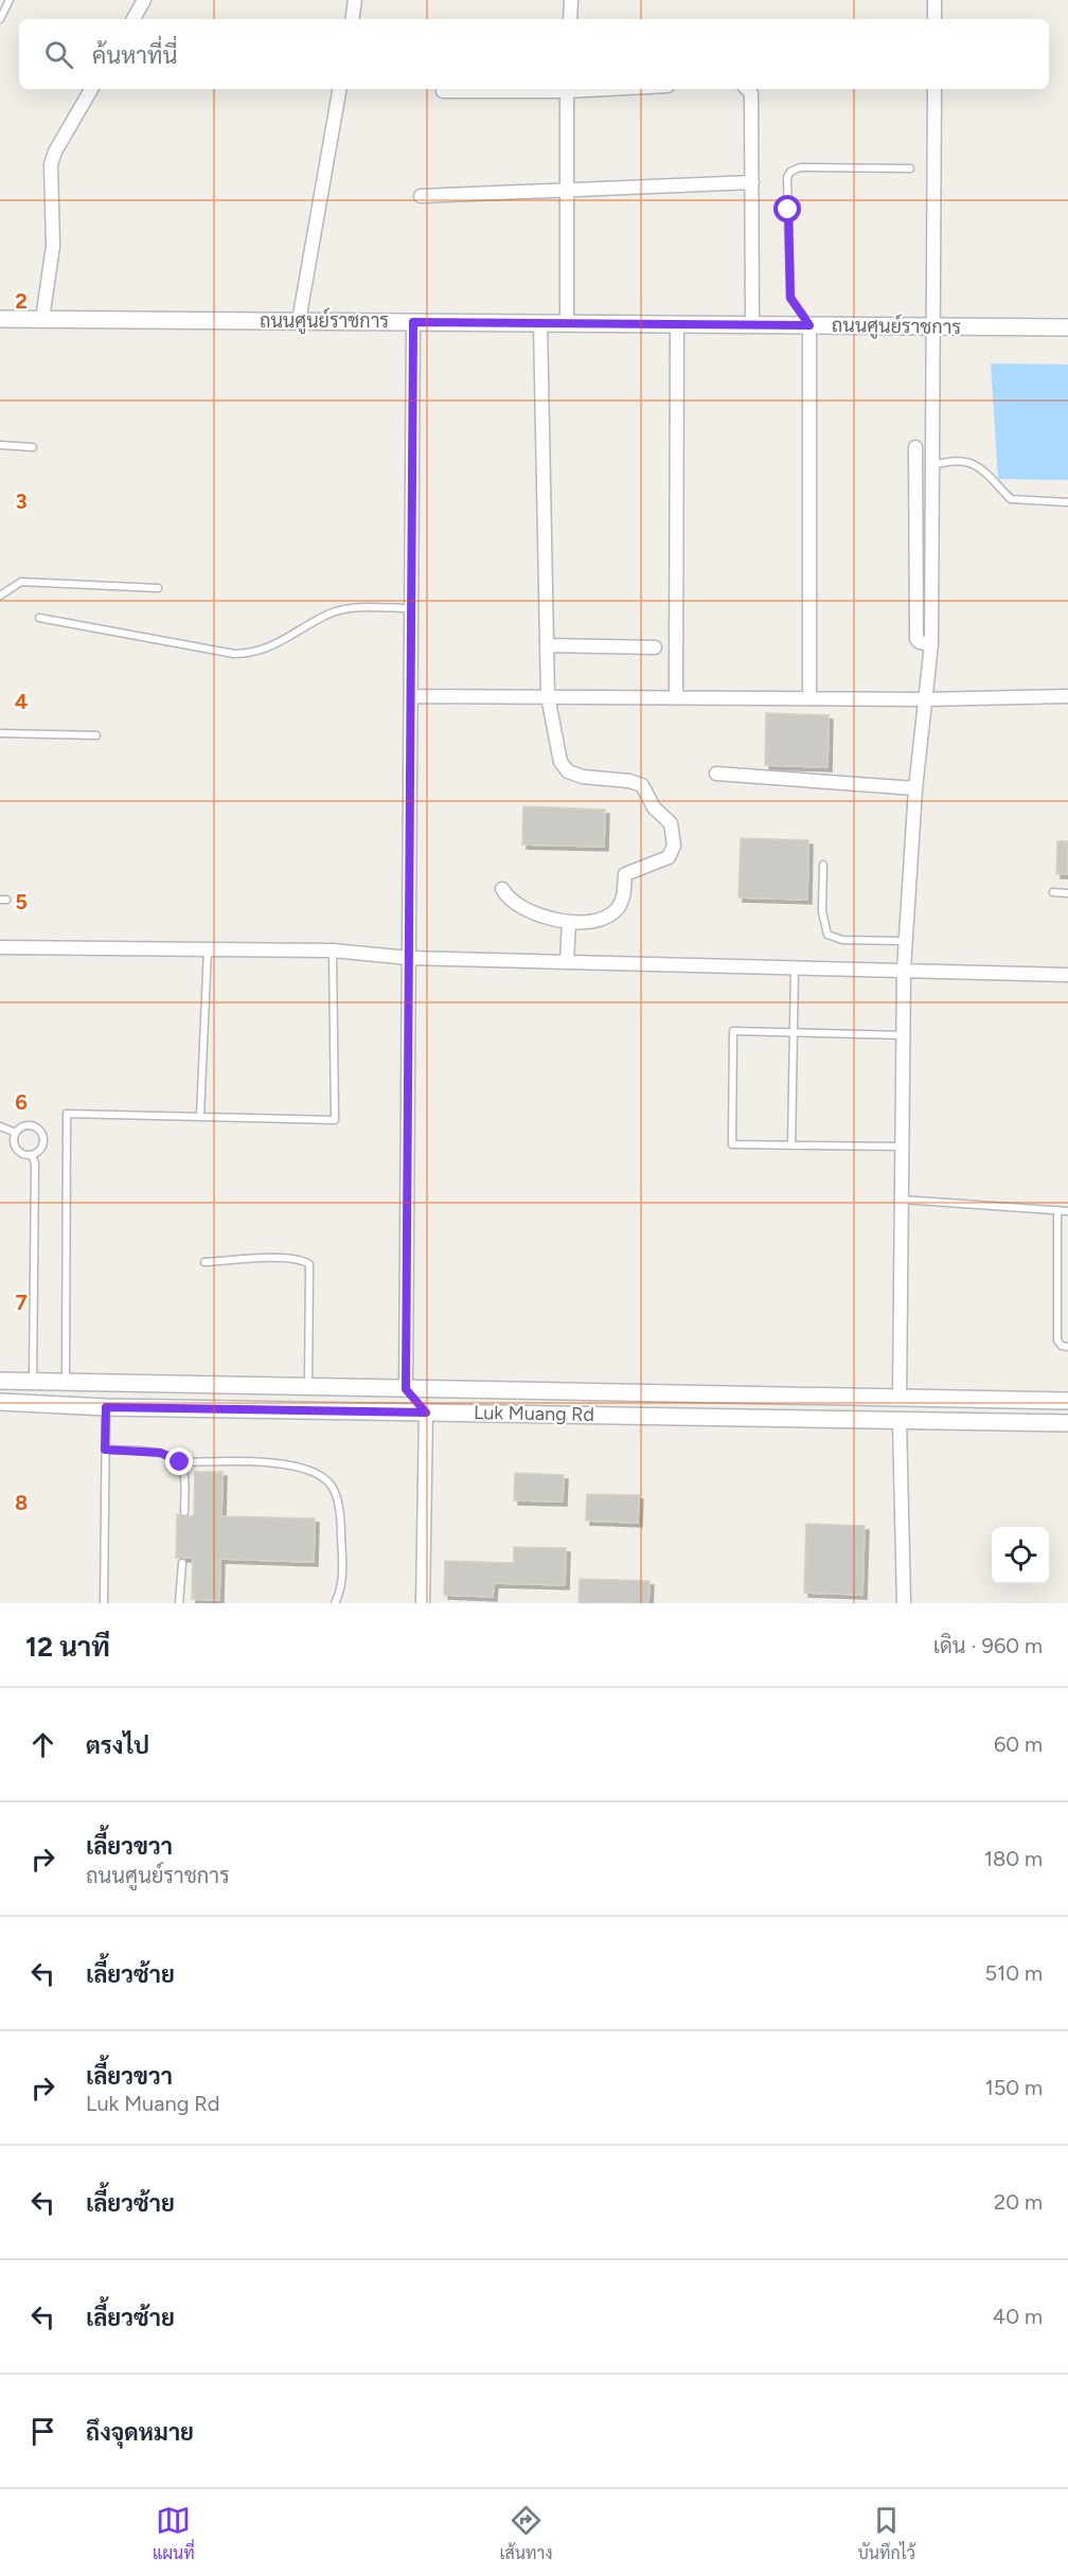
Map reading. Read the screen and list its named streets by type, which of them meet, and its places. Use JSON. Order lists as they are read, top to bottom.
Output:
{
  "streets": {
    "street": ["ถนนศูนย์ราชการ", "Luk Muang Rd"]
  },
  "page": {
    "search": "ค้นหาที่นี่",
    "heading": ["12 นาที", "เดิน · 960 m"],
    "list": [
      ["ตรงไป", "60 m"],
      ["เลี้ยวขวา", "ถนนศูนย์ราชการ", "180 m"],
      ["เลี้ยวซ้าย", "510 m"],
      ["เลี้ยวขวา", "Luk Muang Rd", "150 m"],
      ["เลี้ยวซ้าย", "20 m"],
      ["เลี้ยวซ้าย", "40 m"],
      "ถึงจุดหมาย"
    ],
    "nav": ["แผนที่", "เส้นทาง", "บันทึกไว้"]
  },
  "grid": {
    "rows": [
      "2",
      "3",
      "4",
      "5",
      "6",
      "7",
      "8"
    ]
  }
}
